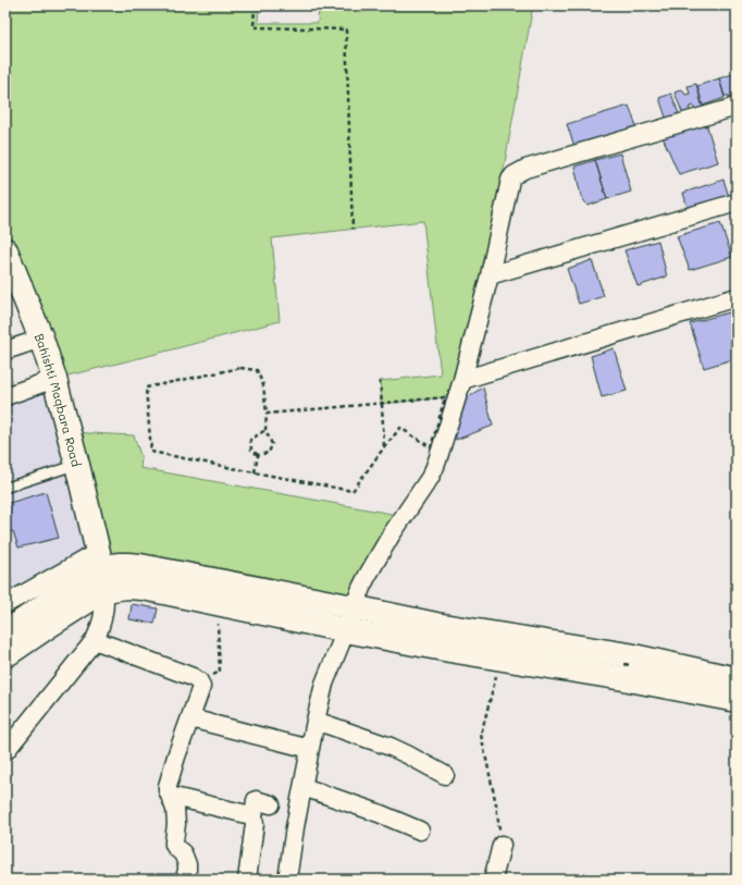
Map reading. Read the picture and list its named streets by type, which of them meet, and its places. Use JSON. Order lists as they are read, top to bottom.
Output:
{
  "streets": {
    "street": ["Bahishti Maqbara Road"]
  }
}
